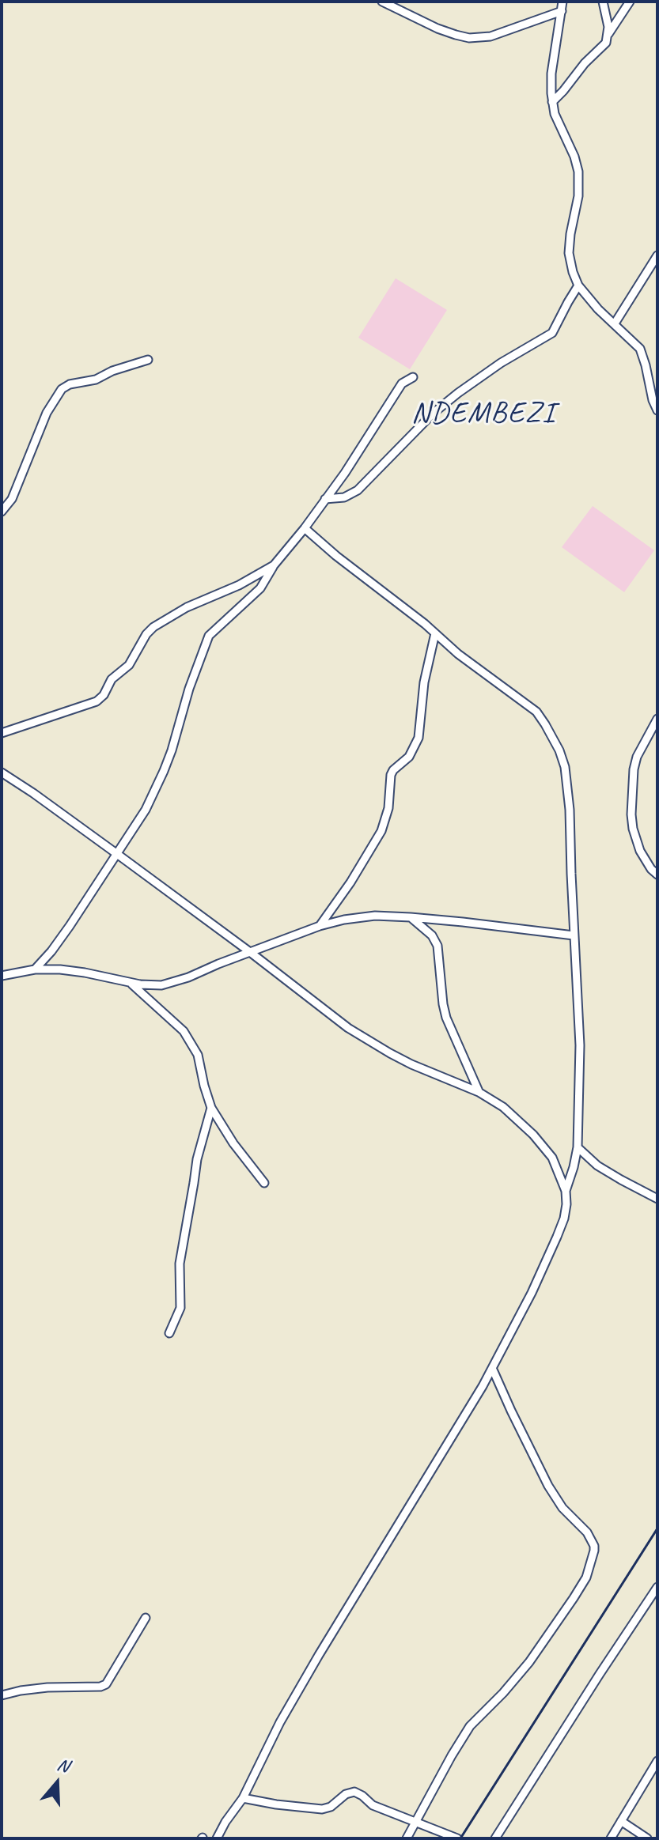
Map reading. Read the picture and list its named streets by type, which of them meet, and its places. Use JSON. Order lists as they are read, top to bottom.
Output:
{
  "districts": ["NDEMBEZI"],
  "north": "top"
}
